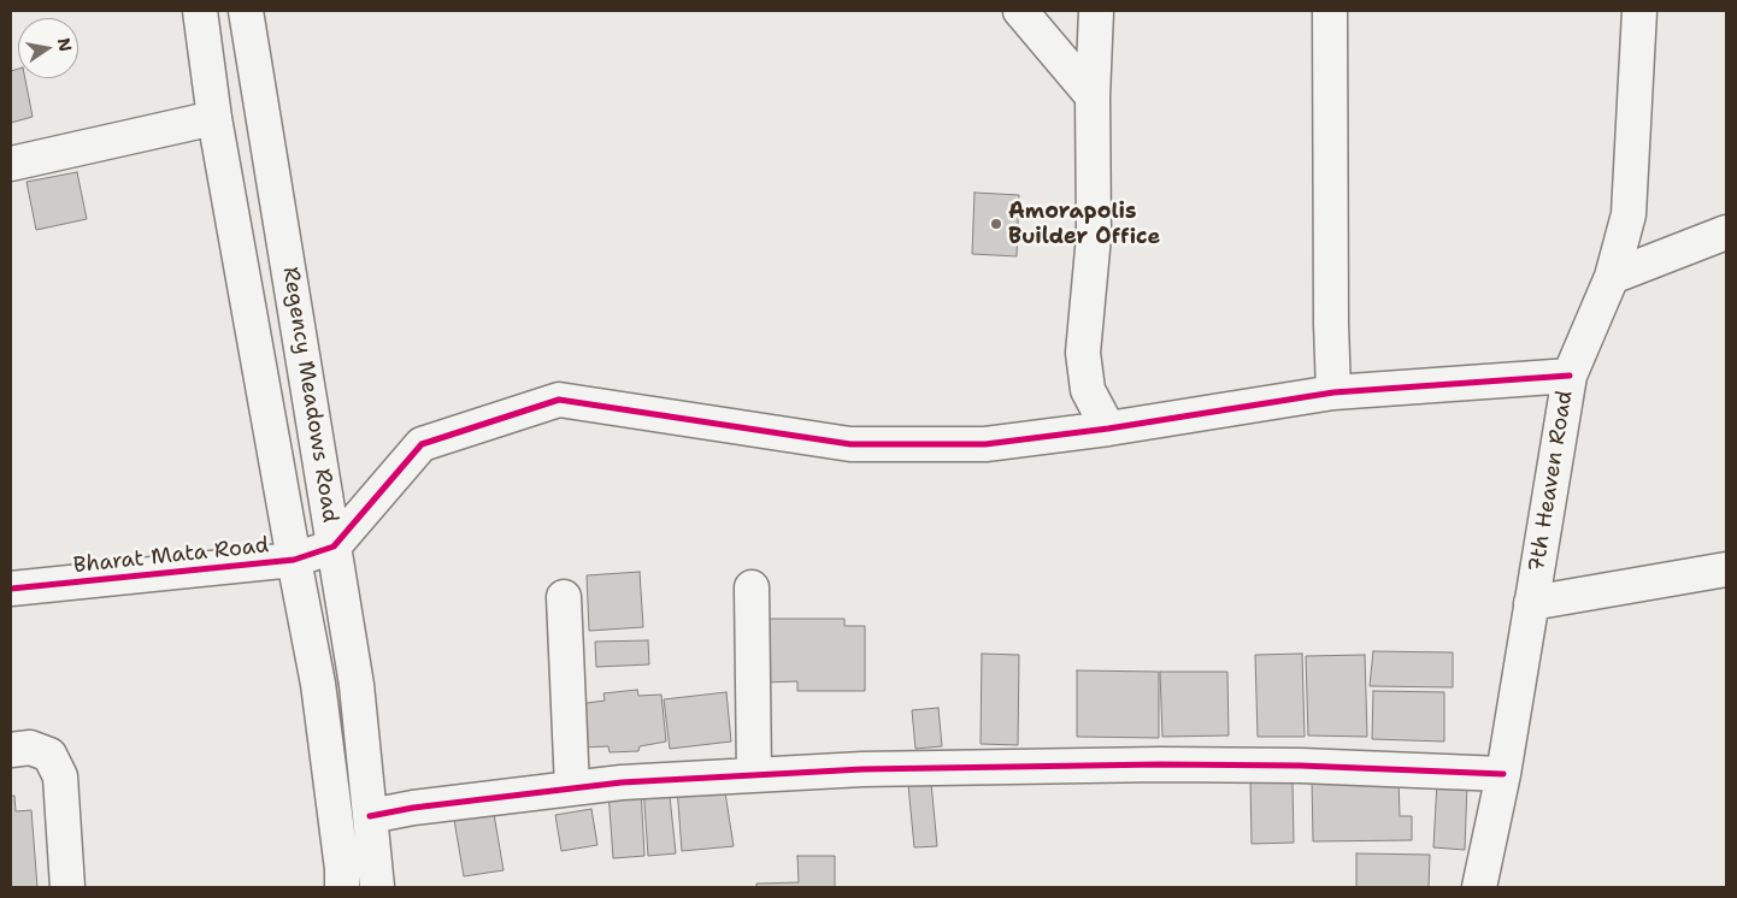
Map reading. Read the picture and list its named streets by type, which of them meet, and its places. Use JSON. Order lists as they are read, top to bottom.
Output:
{
  "streets": {
    "street": ["Regency Meadows Road", "7th Heaven Road", "Bharat Mata Road"]
  },
  "crossings": [
    ["Regency Meadows Road", "Bharat Mata Road"]
  ],
  "places": ["Amorapolis Builder Office"],
  "north": "right"
}
